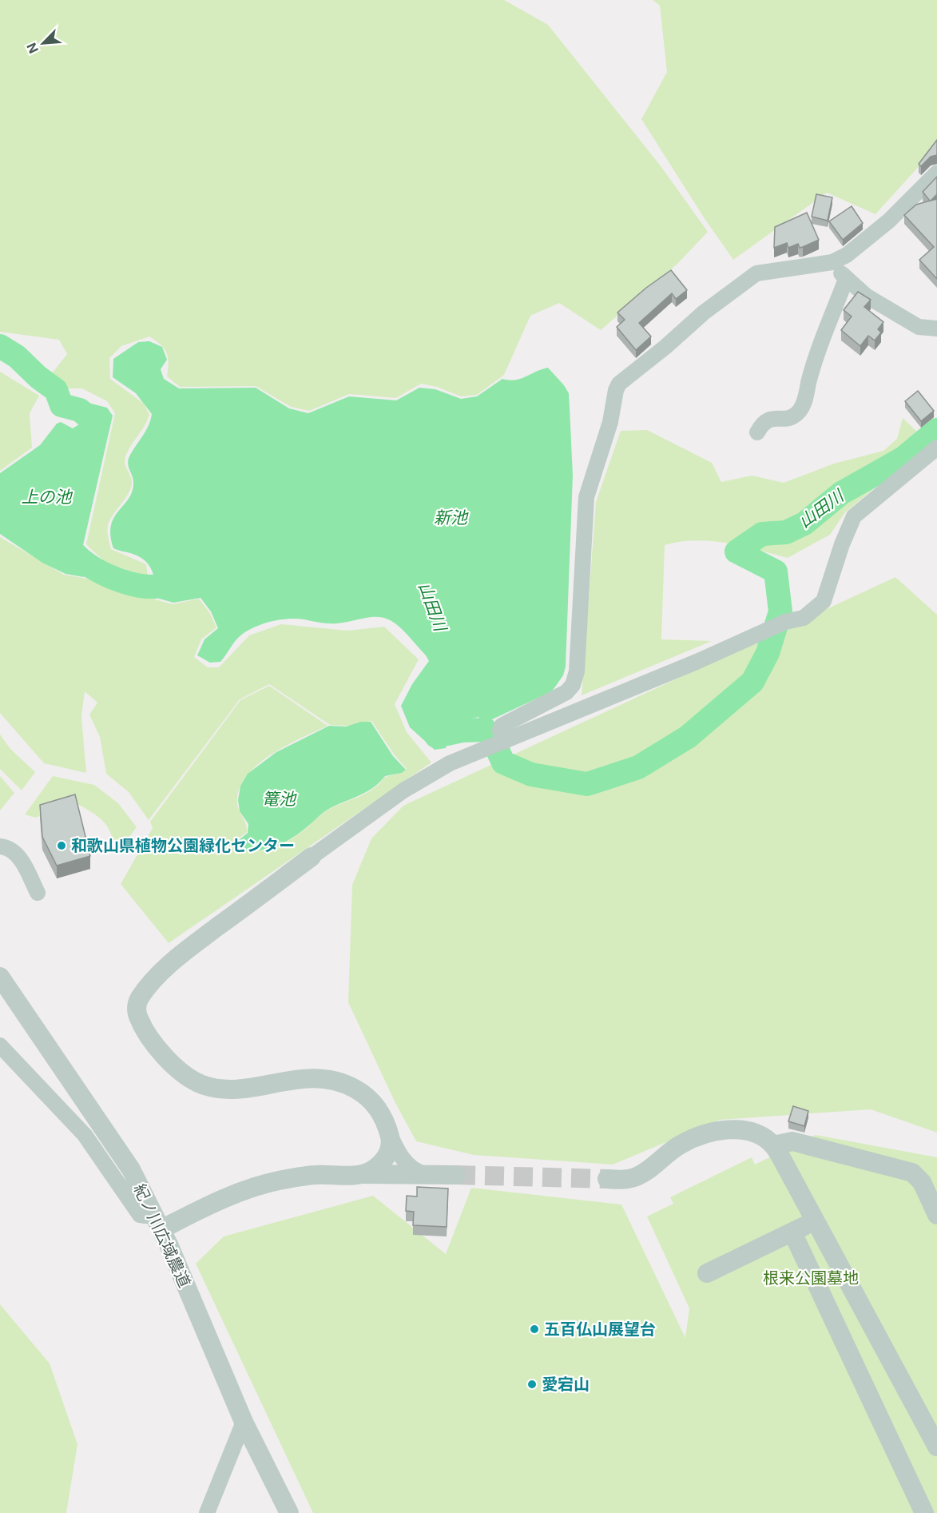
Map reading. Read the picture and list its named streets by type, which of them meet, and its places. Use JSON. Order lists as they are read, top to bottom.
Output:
{
  "streets": {
    "street": ["紀ノ川広域農道"]
  },
  "water": [
    "上の池",
    "山田川",
    "新池",
    "篭池"
  ],
  "parks": ["根来公園墓地"],
  "places": ["和歌山県植物公園緑化センター", "五百仏山展望台", "愛宕山"],
  "north": "bottom left"
}
